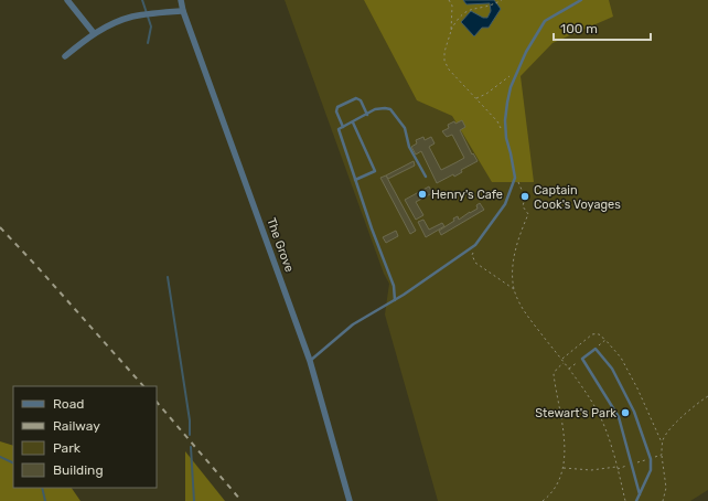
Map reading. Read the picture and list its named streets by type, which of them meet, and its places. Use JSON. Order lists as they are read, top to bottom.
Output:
{
  "streets": {
    "street": ["The Grove"]
  },
  "places": ["Henry's Cafe", "Captain Cook's Voyages", "Stewart's Park"],
  "legend": [
    "Road",
    "Railway",
    "Park",
    "Building"
  ],
  "scale_bar": "100 m"
}
